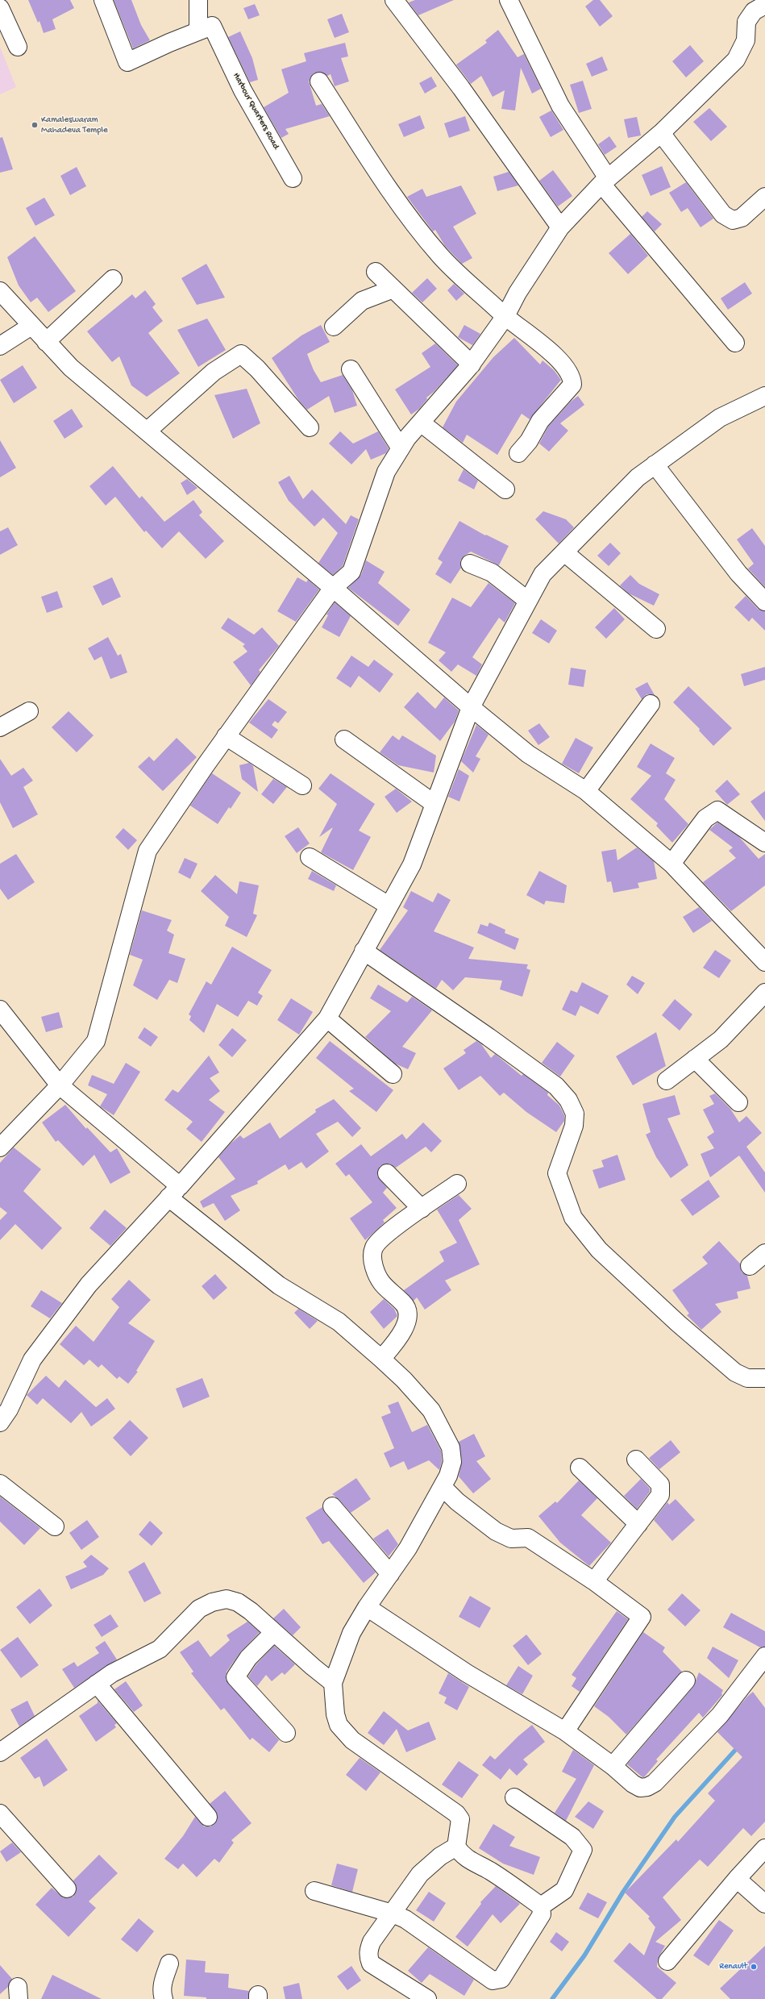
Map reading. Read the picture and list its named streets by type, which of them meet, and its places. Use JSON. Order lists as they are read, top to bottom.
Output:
{
  "streets": {
    "street": ["Harbour Quarters Road"]
  },
  "places": ["Kamaleswaram Mahadeva Temple", "Renault"]
}
